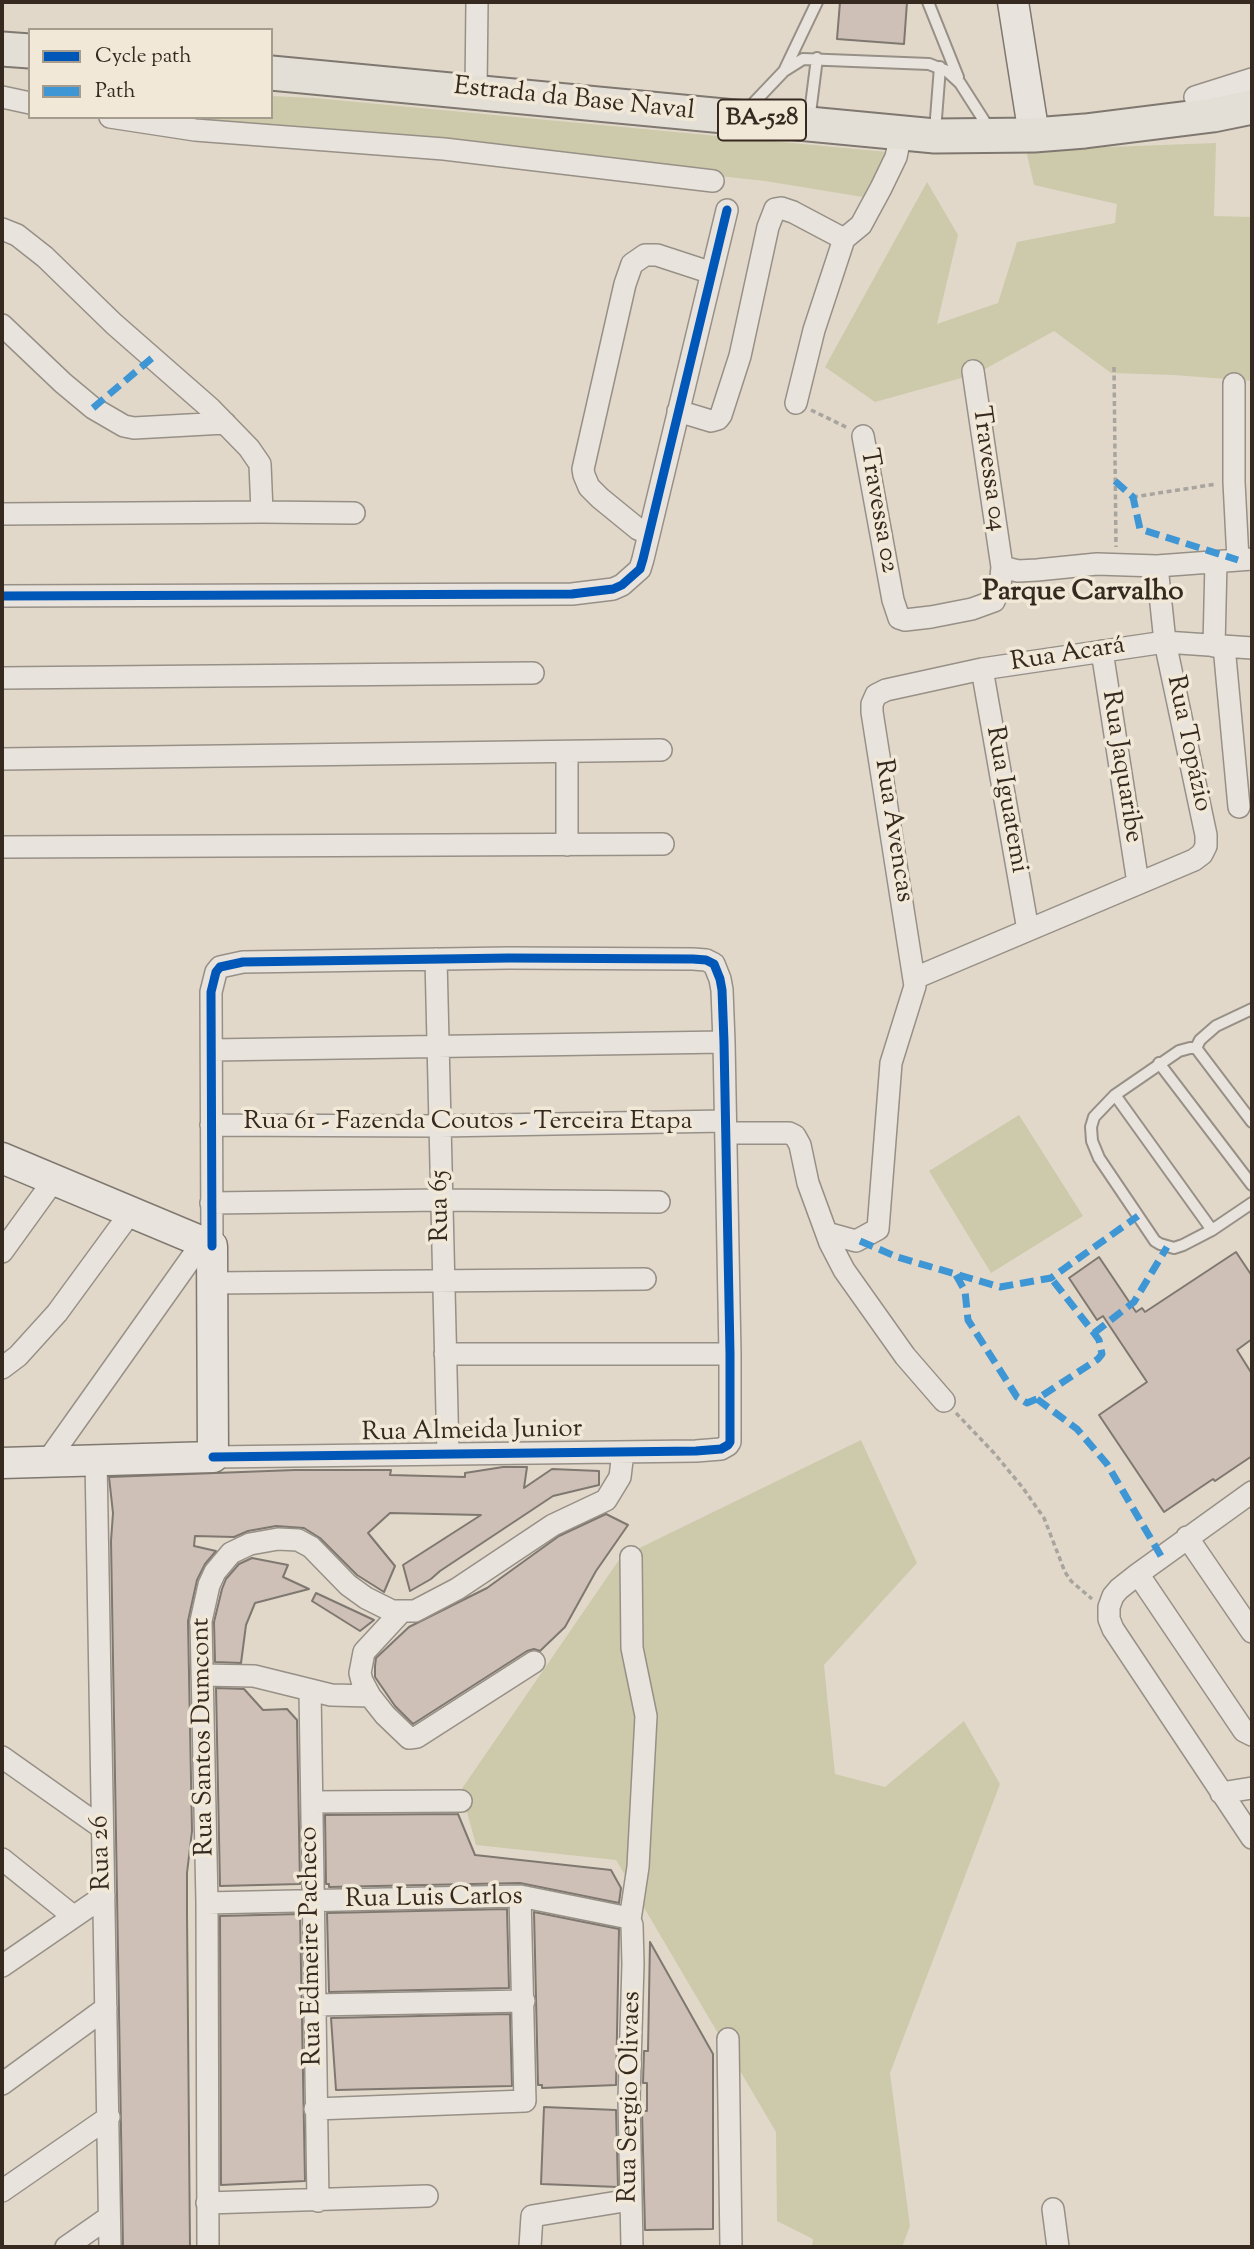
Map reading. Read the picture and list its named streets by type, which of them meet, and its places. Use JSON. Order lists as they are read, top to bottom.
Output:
{
  "streets": {
    "main road": ["Estrada da Base Naval", "BA-528", "Rua Almeida Junior"],
    "street": [
      "Travessa 04",
      "Travessa 02",
      "Rua Acará",
      "Rua Topázio",
      "Rua Jaquaribe",
      "Rua Iguatemi",
      "Rua Avencas",
      "Rua 61 - Fazenda Coutos - Terceira Etapa",
      "Rua 65",
      "Rua Santos Dumcont",
      "Rua 26",
      "Rua Luis Carlos",
      "Rua Edmeire Pacheco",
      "Rua Sergio Olivaes"
    ]
  },
  "crossings": [
    ["Travessa 04", "Travessa 02"],
    ["Rua Acará", "Rua Topázio"],
    ["Rua Acará", "Rua Jaquaribe"],
    ["Rua Acará", "Rua Iguatemi"],
    ["Rua Acará", "Rua Avencas"],
    ["Rua Topázio", "Rua Jaquaribe"],
    ["Rua 61 - Fazenda Coutos - Terceira Etapa", "Rua 65"],
    ["Rua 65", "Rua Almeida Junior"],
    ["Rua Almeida Junior", "Rua 26"],
    ["Rua Santos Dumcont", "Rua Luis Carlos"],
    ["Rua Luis Carlos", "Rua Edmeire Pacheco"],
    ["Rua Luis Carlos", "Rua Sergio Olivaes"]
  ],
  "districts": ["Parque Carvalho"],
  "legend": ["Cycle path", "Path"]
}
